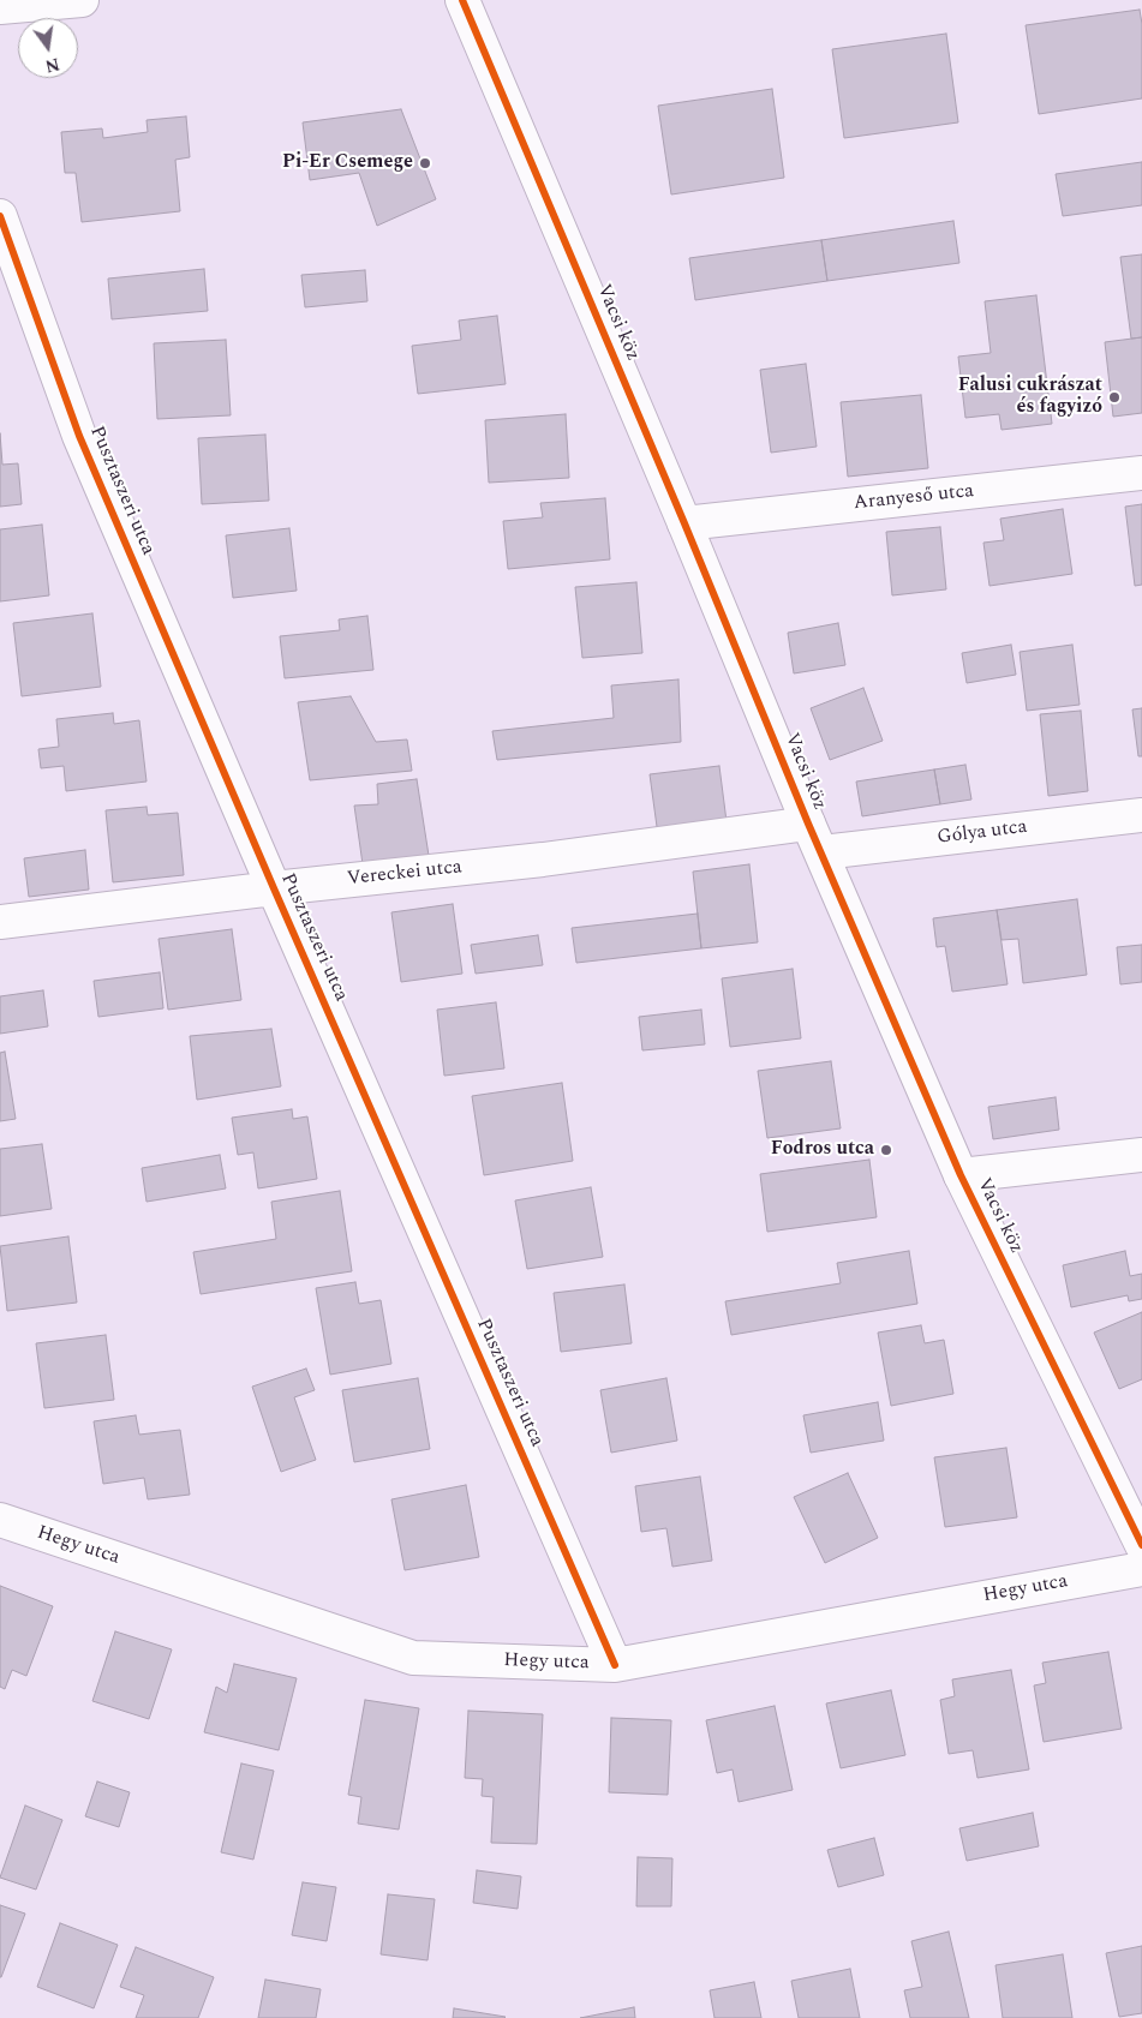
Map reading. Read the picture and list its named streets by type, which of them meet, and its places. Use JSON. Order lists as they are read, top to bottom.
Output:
{
  "streets": {
    "street": [
      "Vacsi köz",
      "Pusztaszeri utca",
      "Aranyeső utca",
      "Gólya utca",
      "Vereckei utca",
      "Hegy utca"
    ]
  },
  "crossings": [
    ["Vacsi köz", "Aranyeső utca"],
    ["Vacsi köz", "Gólya utca"],
    ["Vacsi köz", "Vereckei utca"],
    ["Pusztaszeri utca", "Vereckei utca"],
    ["Pusztaszeri utca", "Hegy utca"]
  ],
  "places": ["Pi-Er Csemege", "Falusi cukrászat és fagyizó", "Fodros utca"],
  "north": "bottom"
}
